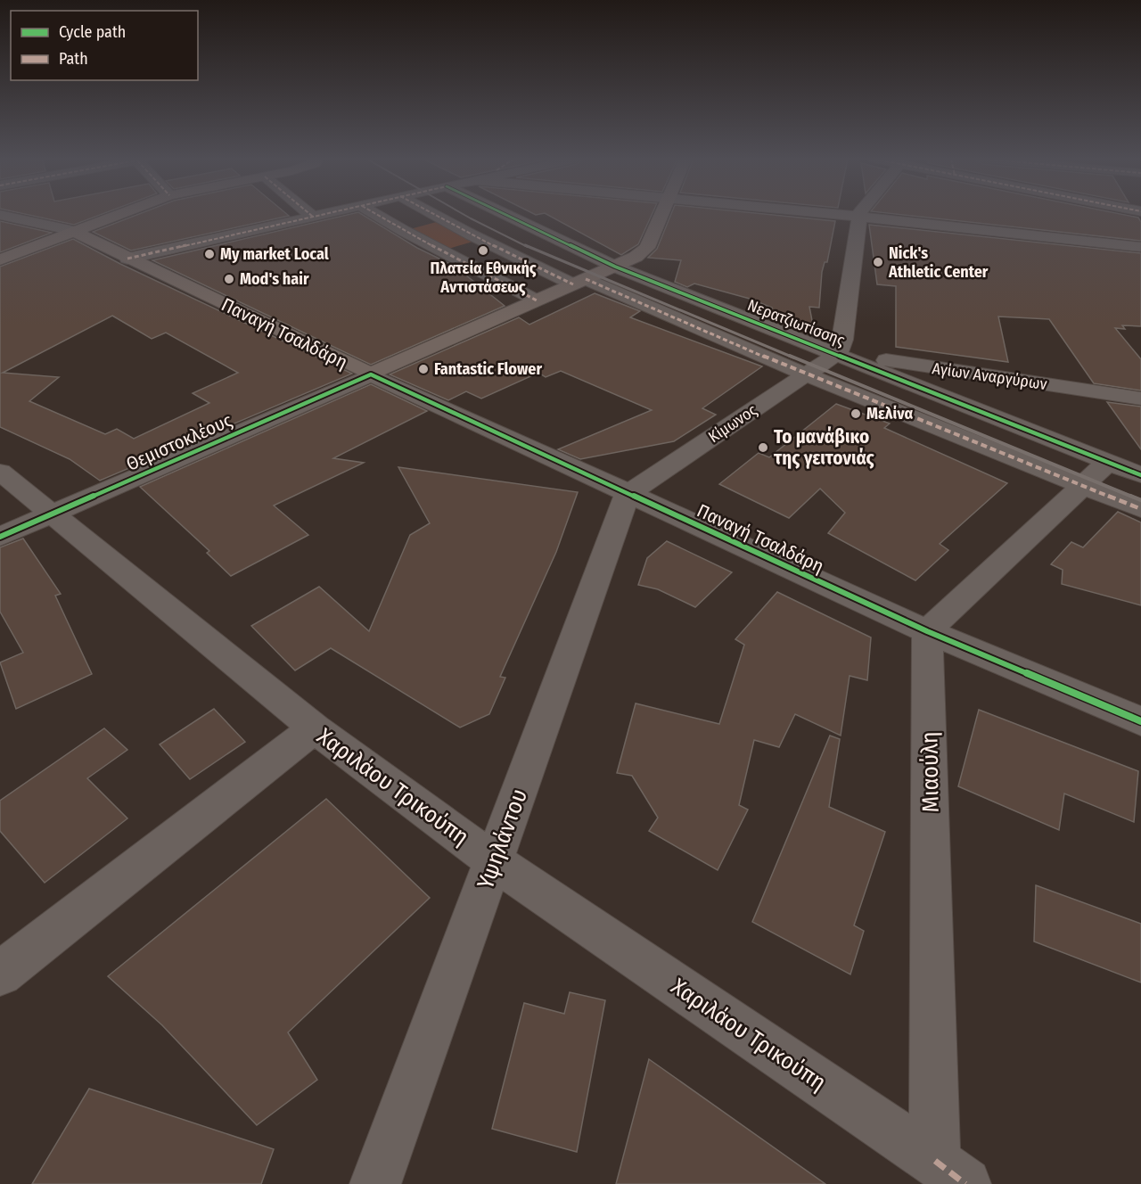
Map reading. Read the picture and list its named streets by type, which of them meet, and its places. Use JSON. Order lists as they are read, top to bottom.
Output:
{
  "streets": {
    "main road": ["Παναγή Τσαλδάρη", "Θεμιστοκλέους"],
    "street": [
      "Νερατζιωτίσσης",
      "Αγίων Αναργύρων",
      "Κίμωνος",
      "Μιαούλη",
      "Χαριλάου Τρικούπη",
      "Υψηλάντου"
    ]
  },
  "crossings": [
    ["Νερατζιωτίσσης", "Αγίων Αναργύρων"],
    ["Νερατζιωτίσσης", "Κίμωνος"],
    ["Νερατζιωτίσσης", "Θεμιστοκλέους"],
    ["Παναγή Τσαλδάρη", "Κίμωνος"],
    ["Παναγή Τσαλδάρη", "Θεμιστοκλέους"],
    ["Παναγή Τσαλδάρη", "Μιαούλη"],
    ["Παναγή Τσαλδάρη", "Υψηλάντου"],
    ["Αγίων Αναργύρων", "Κίμωνος"],
    ["Κίμωνος", "Υψηλάντου"],
    ["Θεμιστοκλέους", "Χαριλάου Τρικούπη"],
    ["Μιαούλη", "Χαριλάου Τρικούπη"],
    ["Χαριλάου Τρικούπη", "Υψηλάντου"]
  ],
  "places": [
    "Πλατεία Εθνικής Αντιστάσεως",
    "My market Local",
    "Nick's Athletic Center",
    "Mod's hair",
    "Fantastic Flower",
    "Μελίνα",
    "Το μανάβικο της γειτονιάς"
  ],
  "legend": ["Cycle path", "Path"]
}
